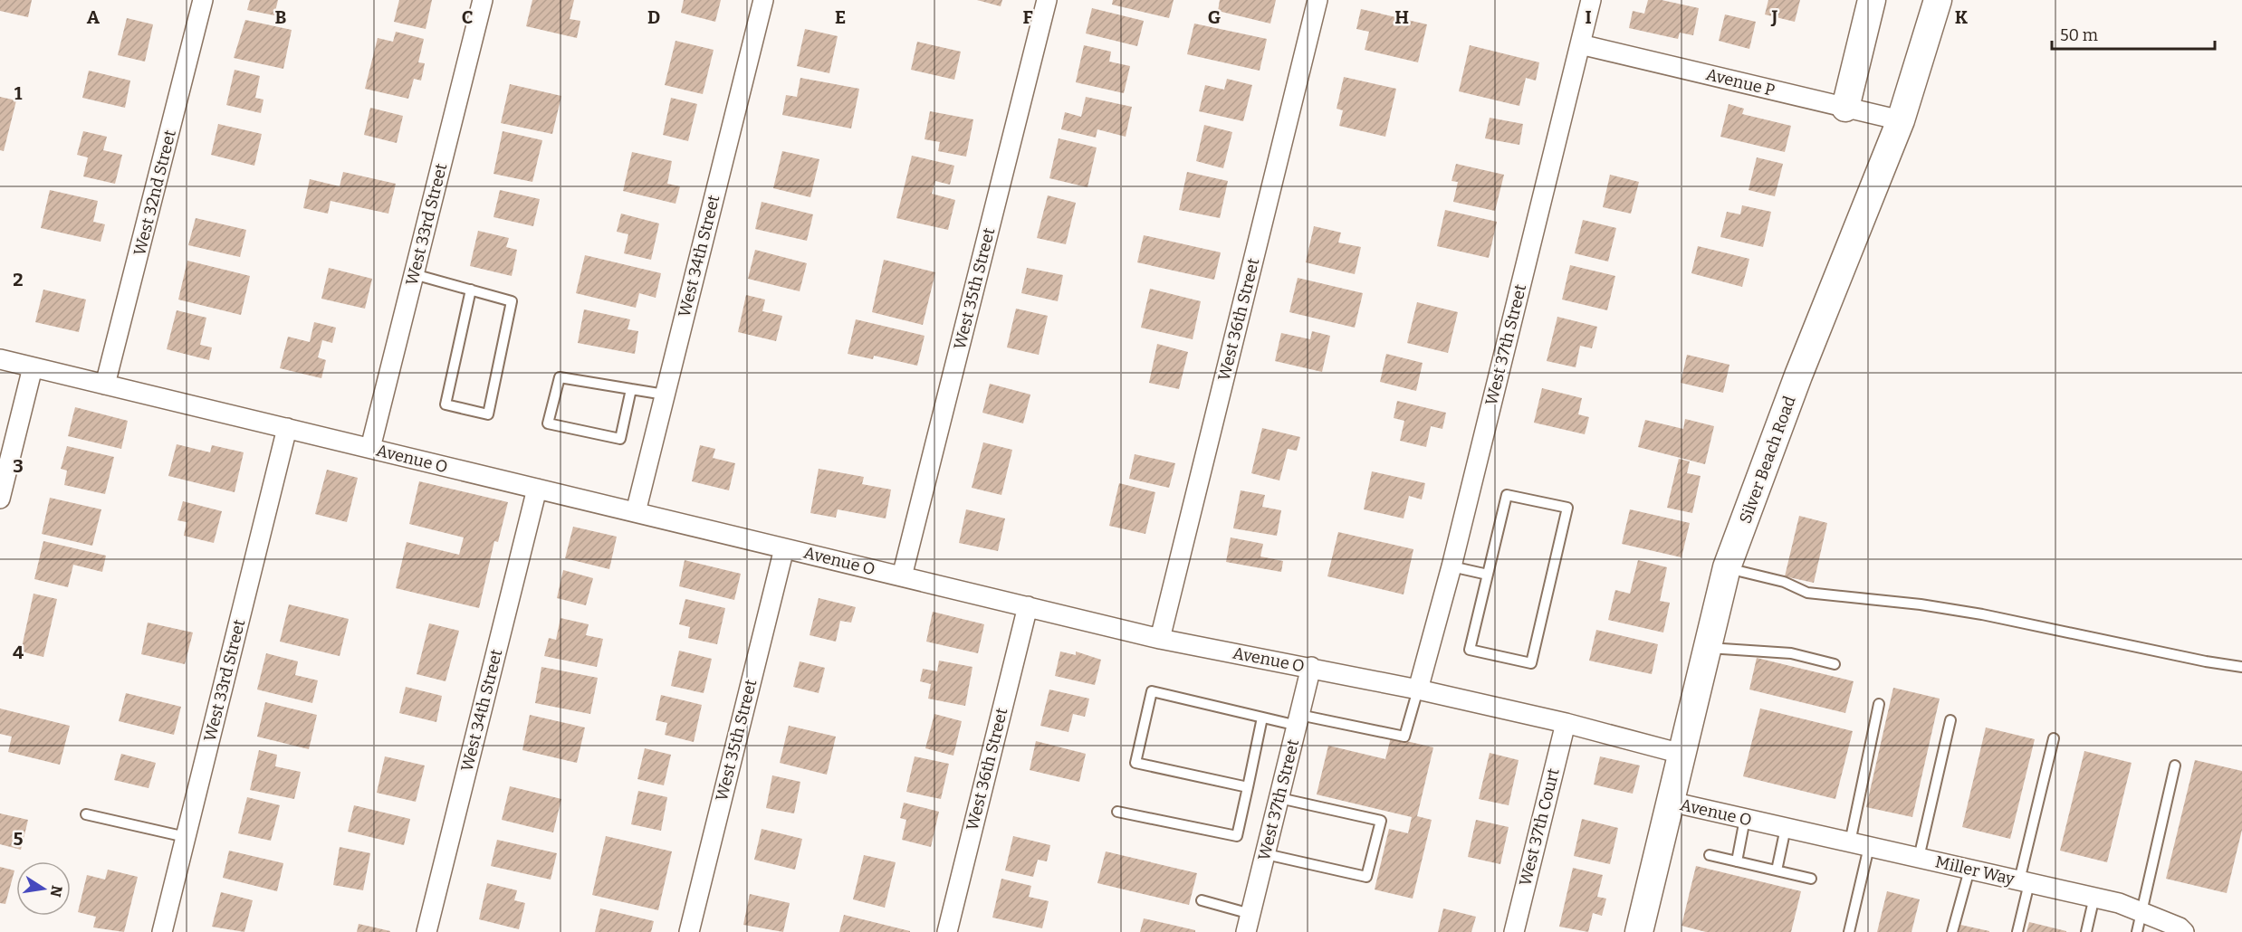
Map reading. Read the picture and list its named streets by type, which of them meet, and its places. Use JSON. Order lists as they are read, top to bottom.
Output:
{
  "streets": {
    "street": [
      "Avenue P",
      "West 32nd Street",
      "West 33rd Street",
      "West 34th Street",
      "West 35th Street",
      "West 36th Street",
      "West 37th Street",
      "Avenue O",
      "Silver Beach Road",
      "West 37th Court",
      "Miller Way"
    ]
  },
  "crossings": [
    ["Avenue P", "West 37th Street"],
    ["Avenue P", "Silver Beach Road"],
    ["West 32nd Street", "Avenue O"],
    ["West 33rd Street", "Avenue O"],
    ["West 34th Street", "Avenue O"],
    ["West 35th Street", "Avenue O"],
    ["West 36th Street", "Avenue O"],
    ["West 37th Street", "Avenue O"],
    ["Avenue O", "Silver Beach Road"],
    ["Avenue O", "West 37th Court"],
    ["Avenue O", "Miller Way"]
  ],
  "scale_bar": "50 m",
  "north": "right",
  "grid": {
    "columns": [
      "A",
      "B",
      "C",
      "D",
      "E",
      "F",
      "G",
      "H",
      "I",
      "J",
      "K"
    ],
    "rows": [
      "1",
      "2",
      "3",
      "4",
      "5"
    ]
  }
}
